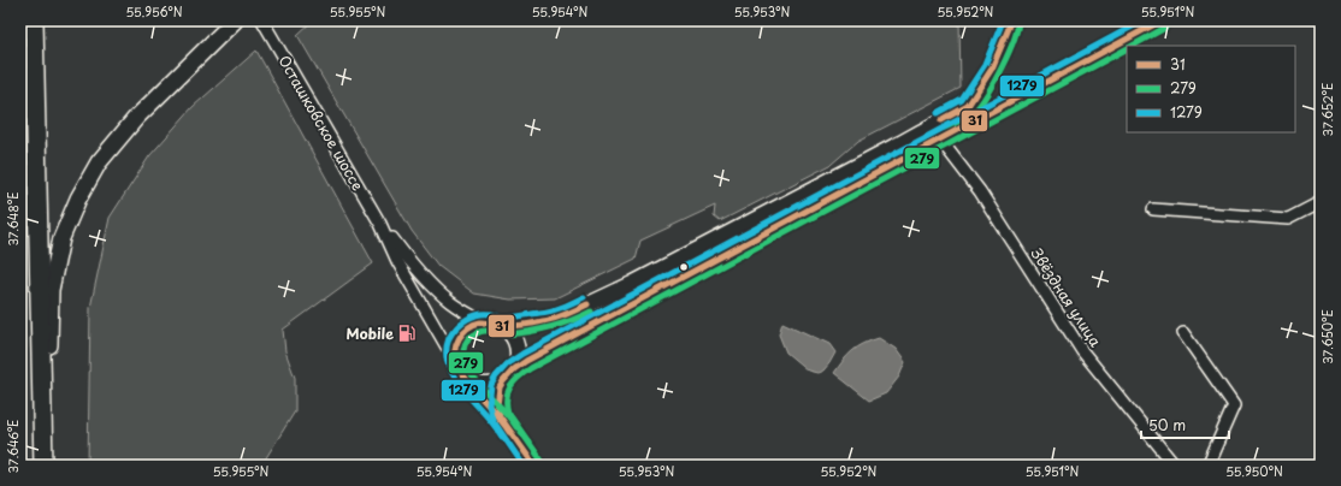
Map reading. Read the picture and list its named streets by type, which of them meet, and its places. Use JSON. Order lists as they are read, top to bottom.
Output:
{
  "streets": {
    "street": ["Осташковское шоссе", "Звёздная улица"]
  },
  "places": {
    "fuel station": ["Mobile"]
  },
  "lines": ["transit line 31", "transit line 279", "transit line 1279"],
  "legend": ["31", "279", "1279"],
  "scale_bar": "50 m",
  "coordinates": [
    "55.956°N",
    "55.955°N",
    "55.954°N",
    "55.953°N",
    "55.952°N",
    "55.951°N",
    "37.652°E",
    "37.648°E",
    "37.650°E",
    "37.646°E",
    "55.950°N"
  ]
}
